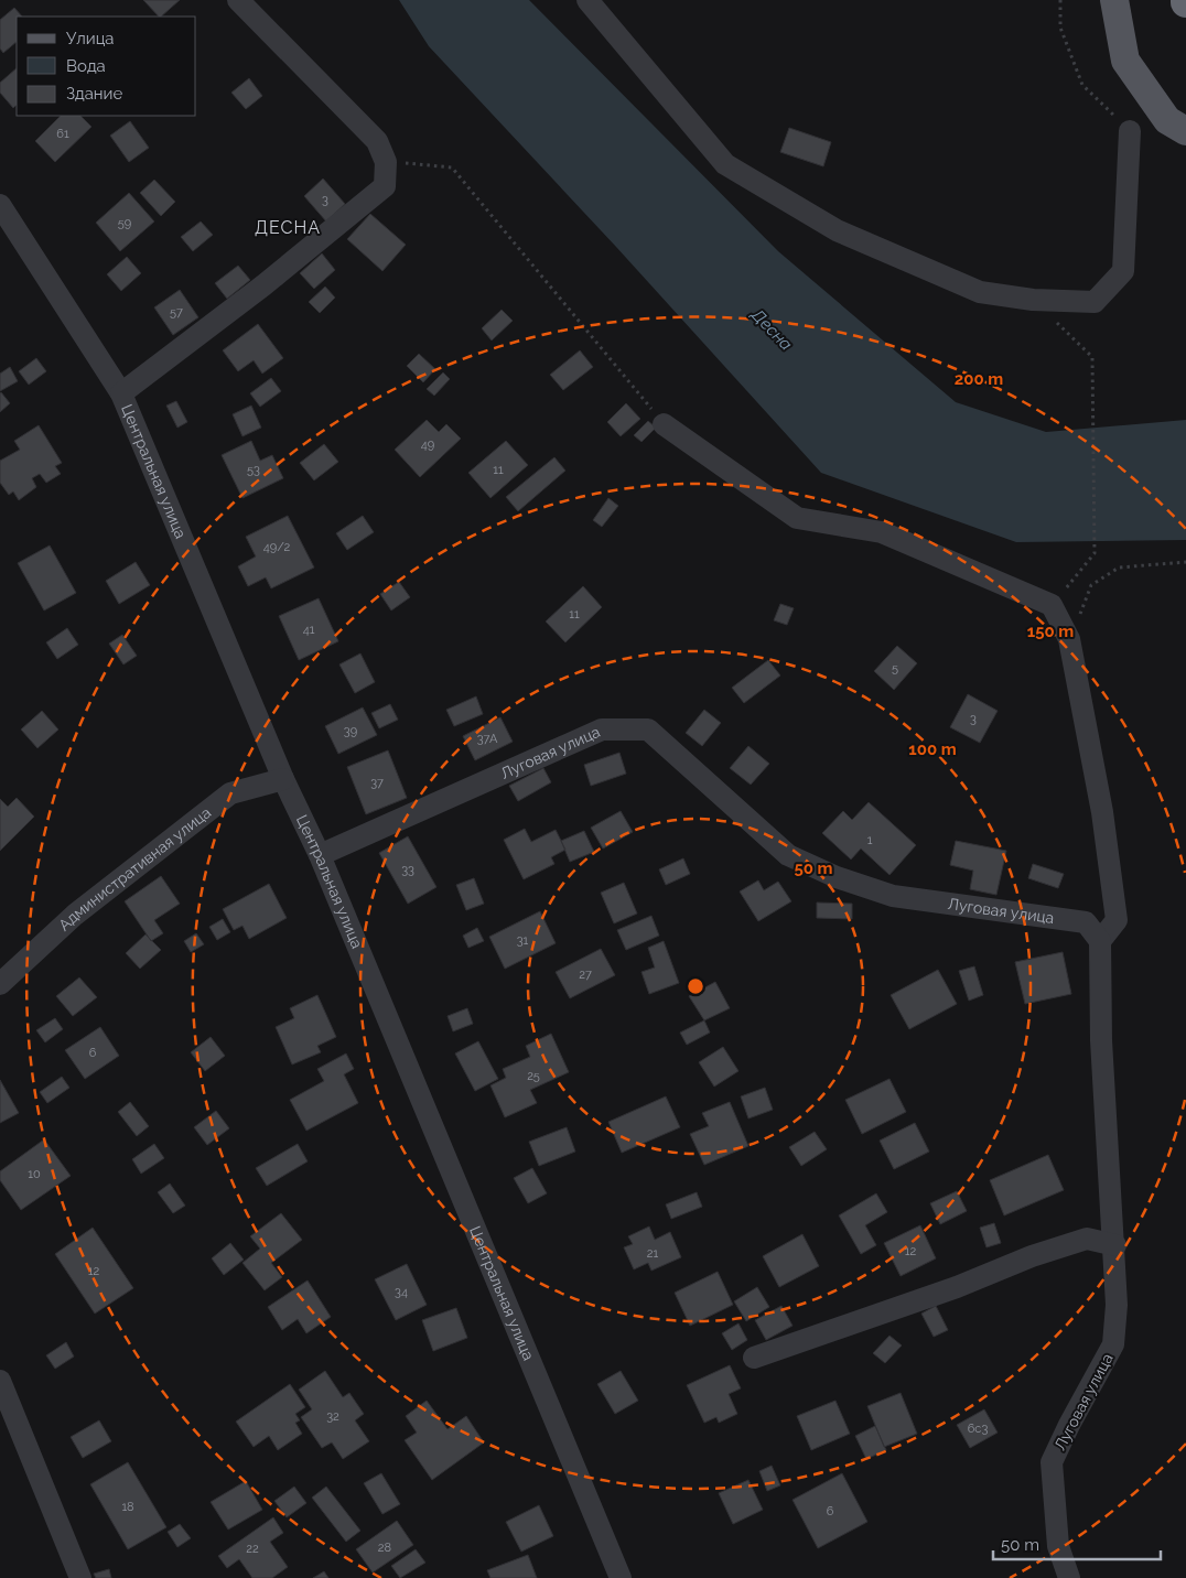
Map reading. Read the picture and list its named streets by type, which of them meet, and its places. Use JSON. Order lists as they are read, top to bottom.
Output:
{
  "streets": {
    "street": ["Центральная улица", "Луговая улица", "Административная улица"]
  },
  "crossings": [
    ["Центральная улица", "Луговая улица"],
    ["Центральная улица", "Административная улица"]
  ],
  "districts": ["ДЕСНА"],
  "water": ["Десна"],
  "house_numbers": [
    "61",
    "3",
    "59",
    "57",
    "49",
    "53",
    "11",
    "49/2",
    "11",
    "41",
    "5",
    "3",
    "39",
    "37А",
    "37",
    "1",
    "33",
    "31",
    "27",
    "6",
    "25",
    "10",
    "12",
    "21",
    "12",
    "34",
    "32",
    "6с3",
    "18",
    "6",
    "28",
    "22"
  ],
  "legend": ["Улица", "Вода", "Здание"],
  "scale_bar": "50 m",
  "rings": [
    "200 m",
    "150 m",
    "100 m",
    "50 m"
  ]
}
